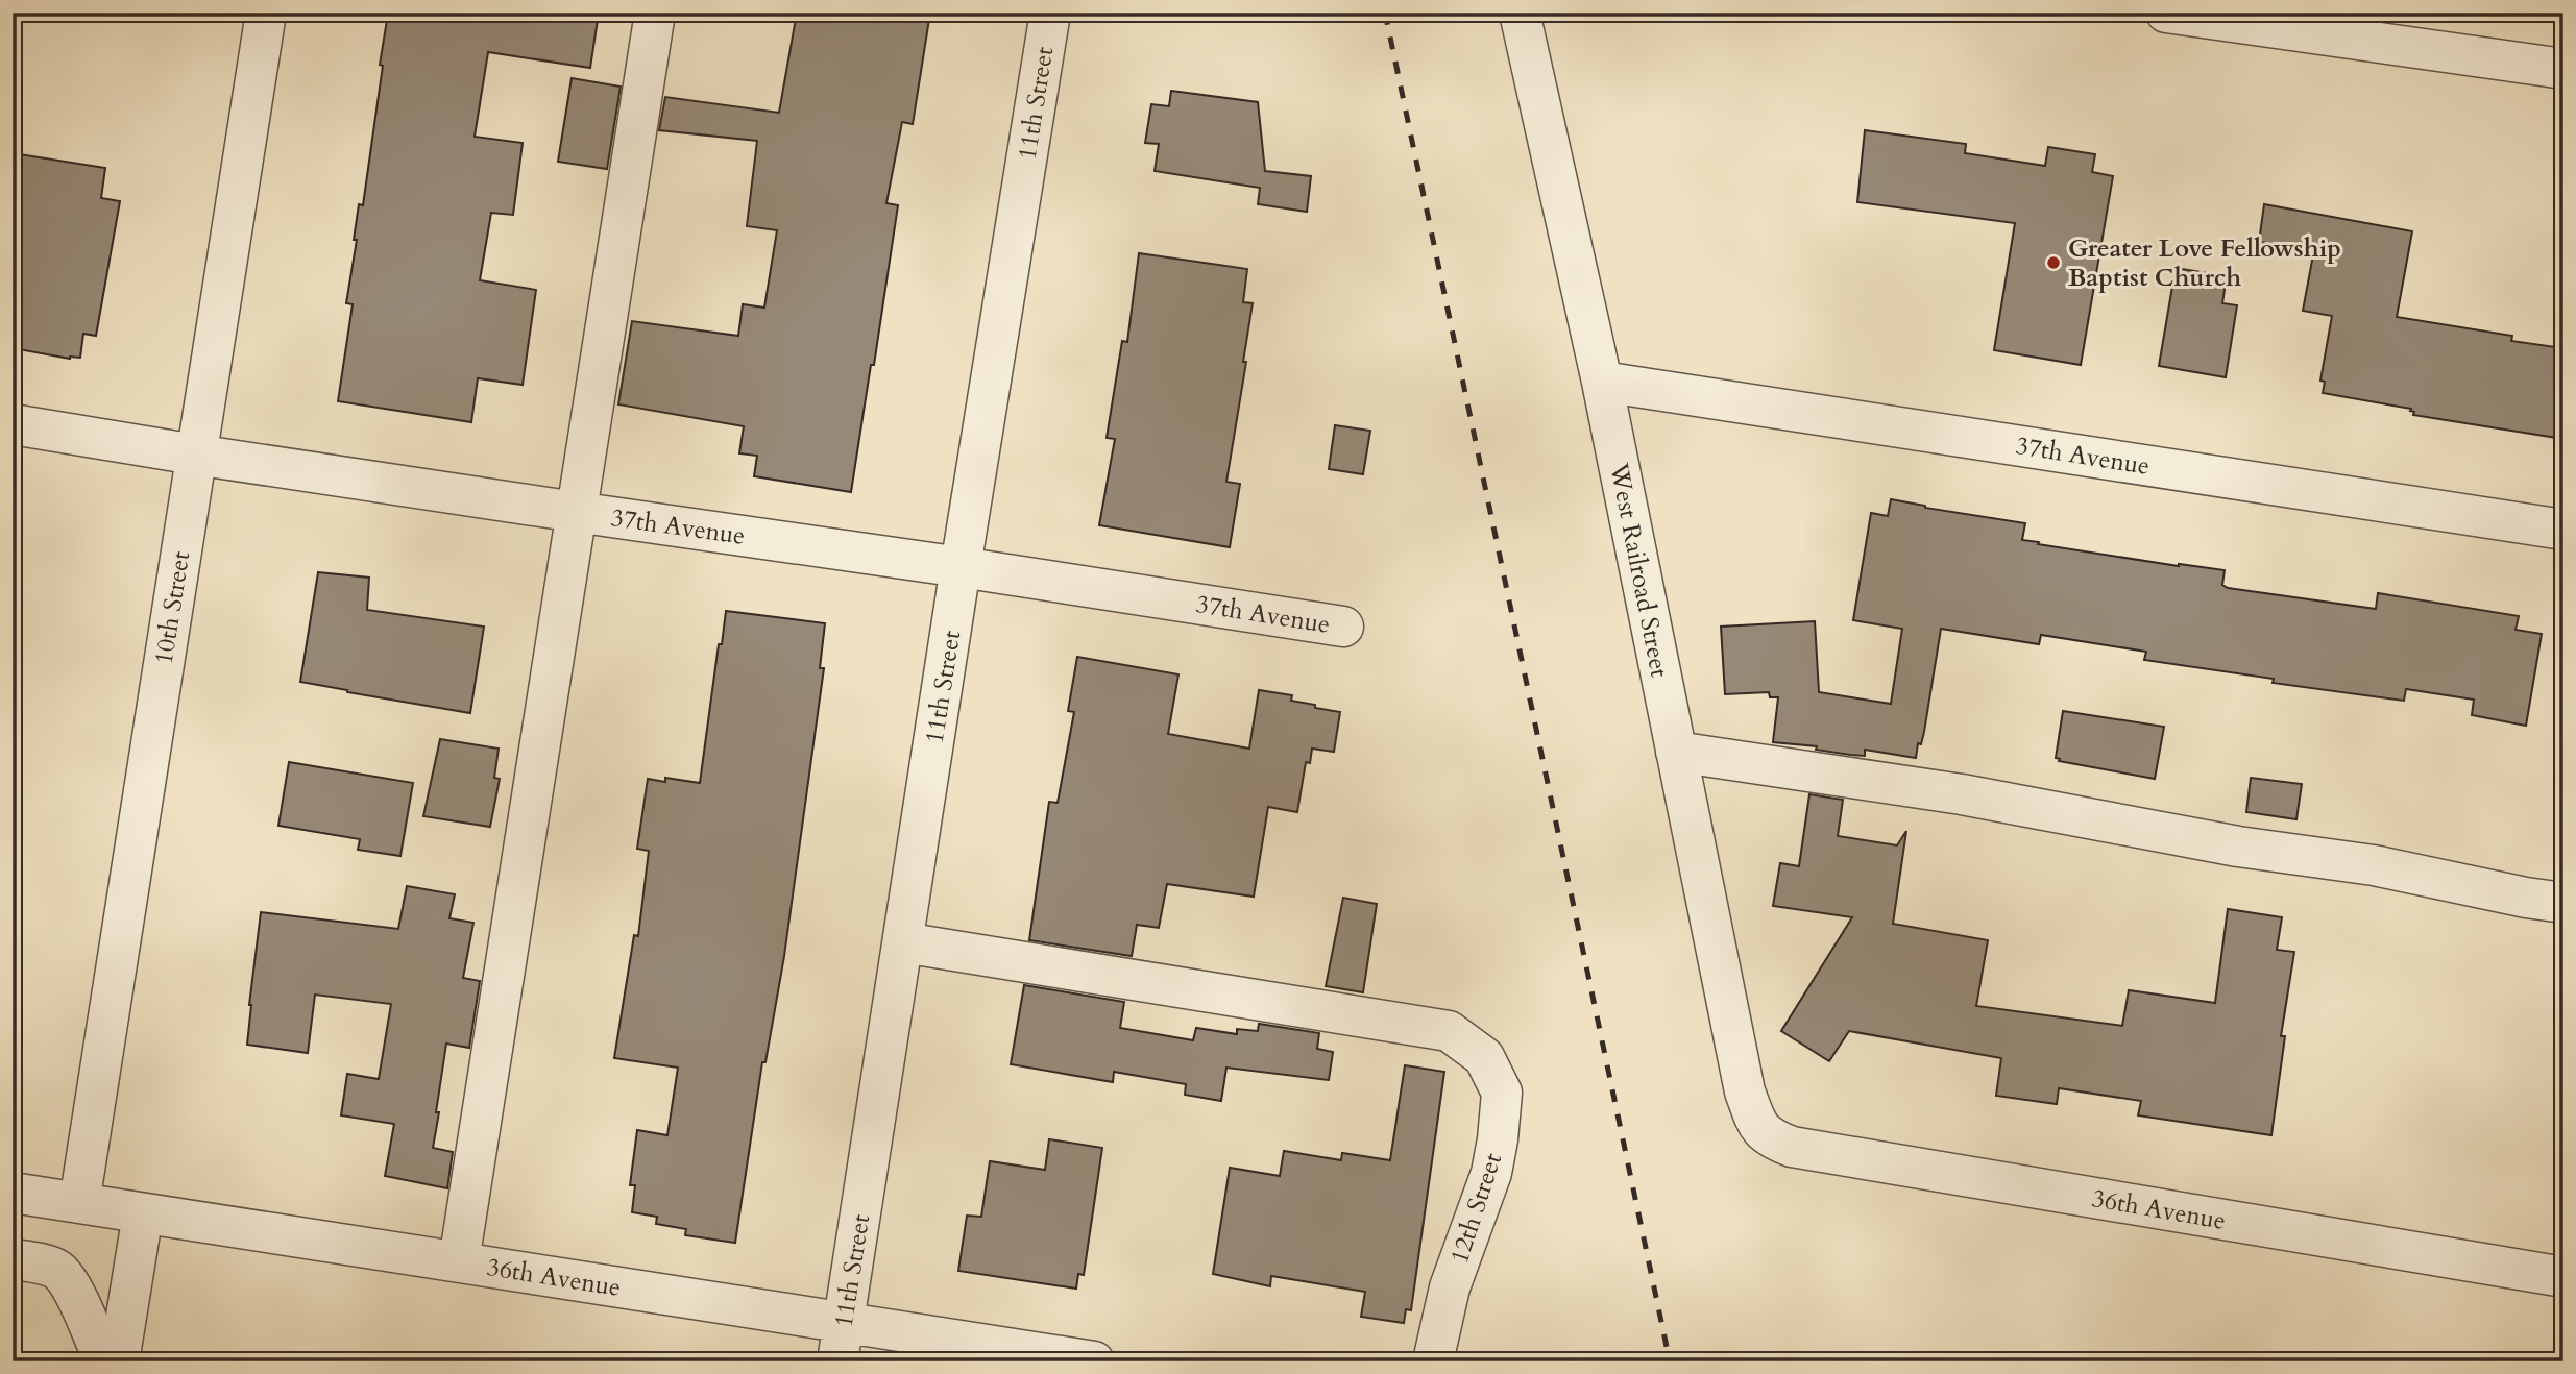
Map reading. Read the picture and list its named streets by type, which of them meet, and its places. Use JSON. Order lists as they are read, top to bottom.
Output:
{
  "streets": {
    "street": [
      "11th Street",
      "37th Avenue",
      "West Railroad Street",
      "10th Street",
      "12th Street",
      "36th Avenue"
    ]
  },
  "crossings": [
    ["11th Street", "37th Avenue"],
    ["11th Street", "12th Street"],
    ["11th Street", "36th Avenue"],
    ["37th Avenue", "West Railroad Street"],
    ["37th Avenue", "10th Street"],
    ["West Railroad Street", "36th Avenue"],
    ["10th Street", "36th Avenue"]
  ],
  "places": ["Greater Love Fellowship Baptist Church"]
}
